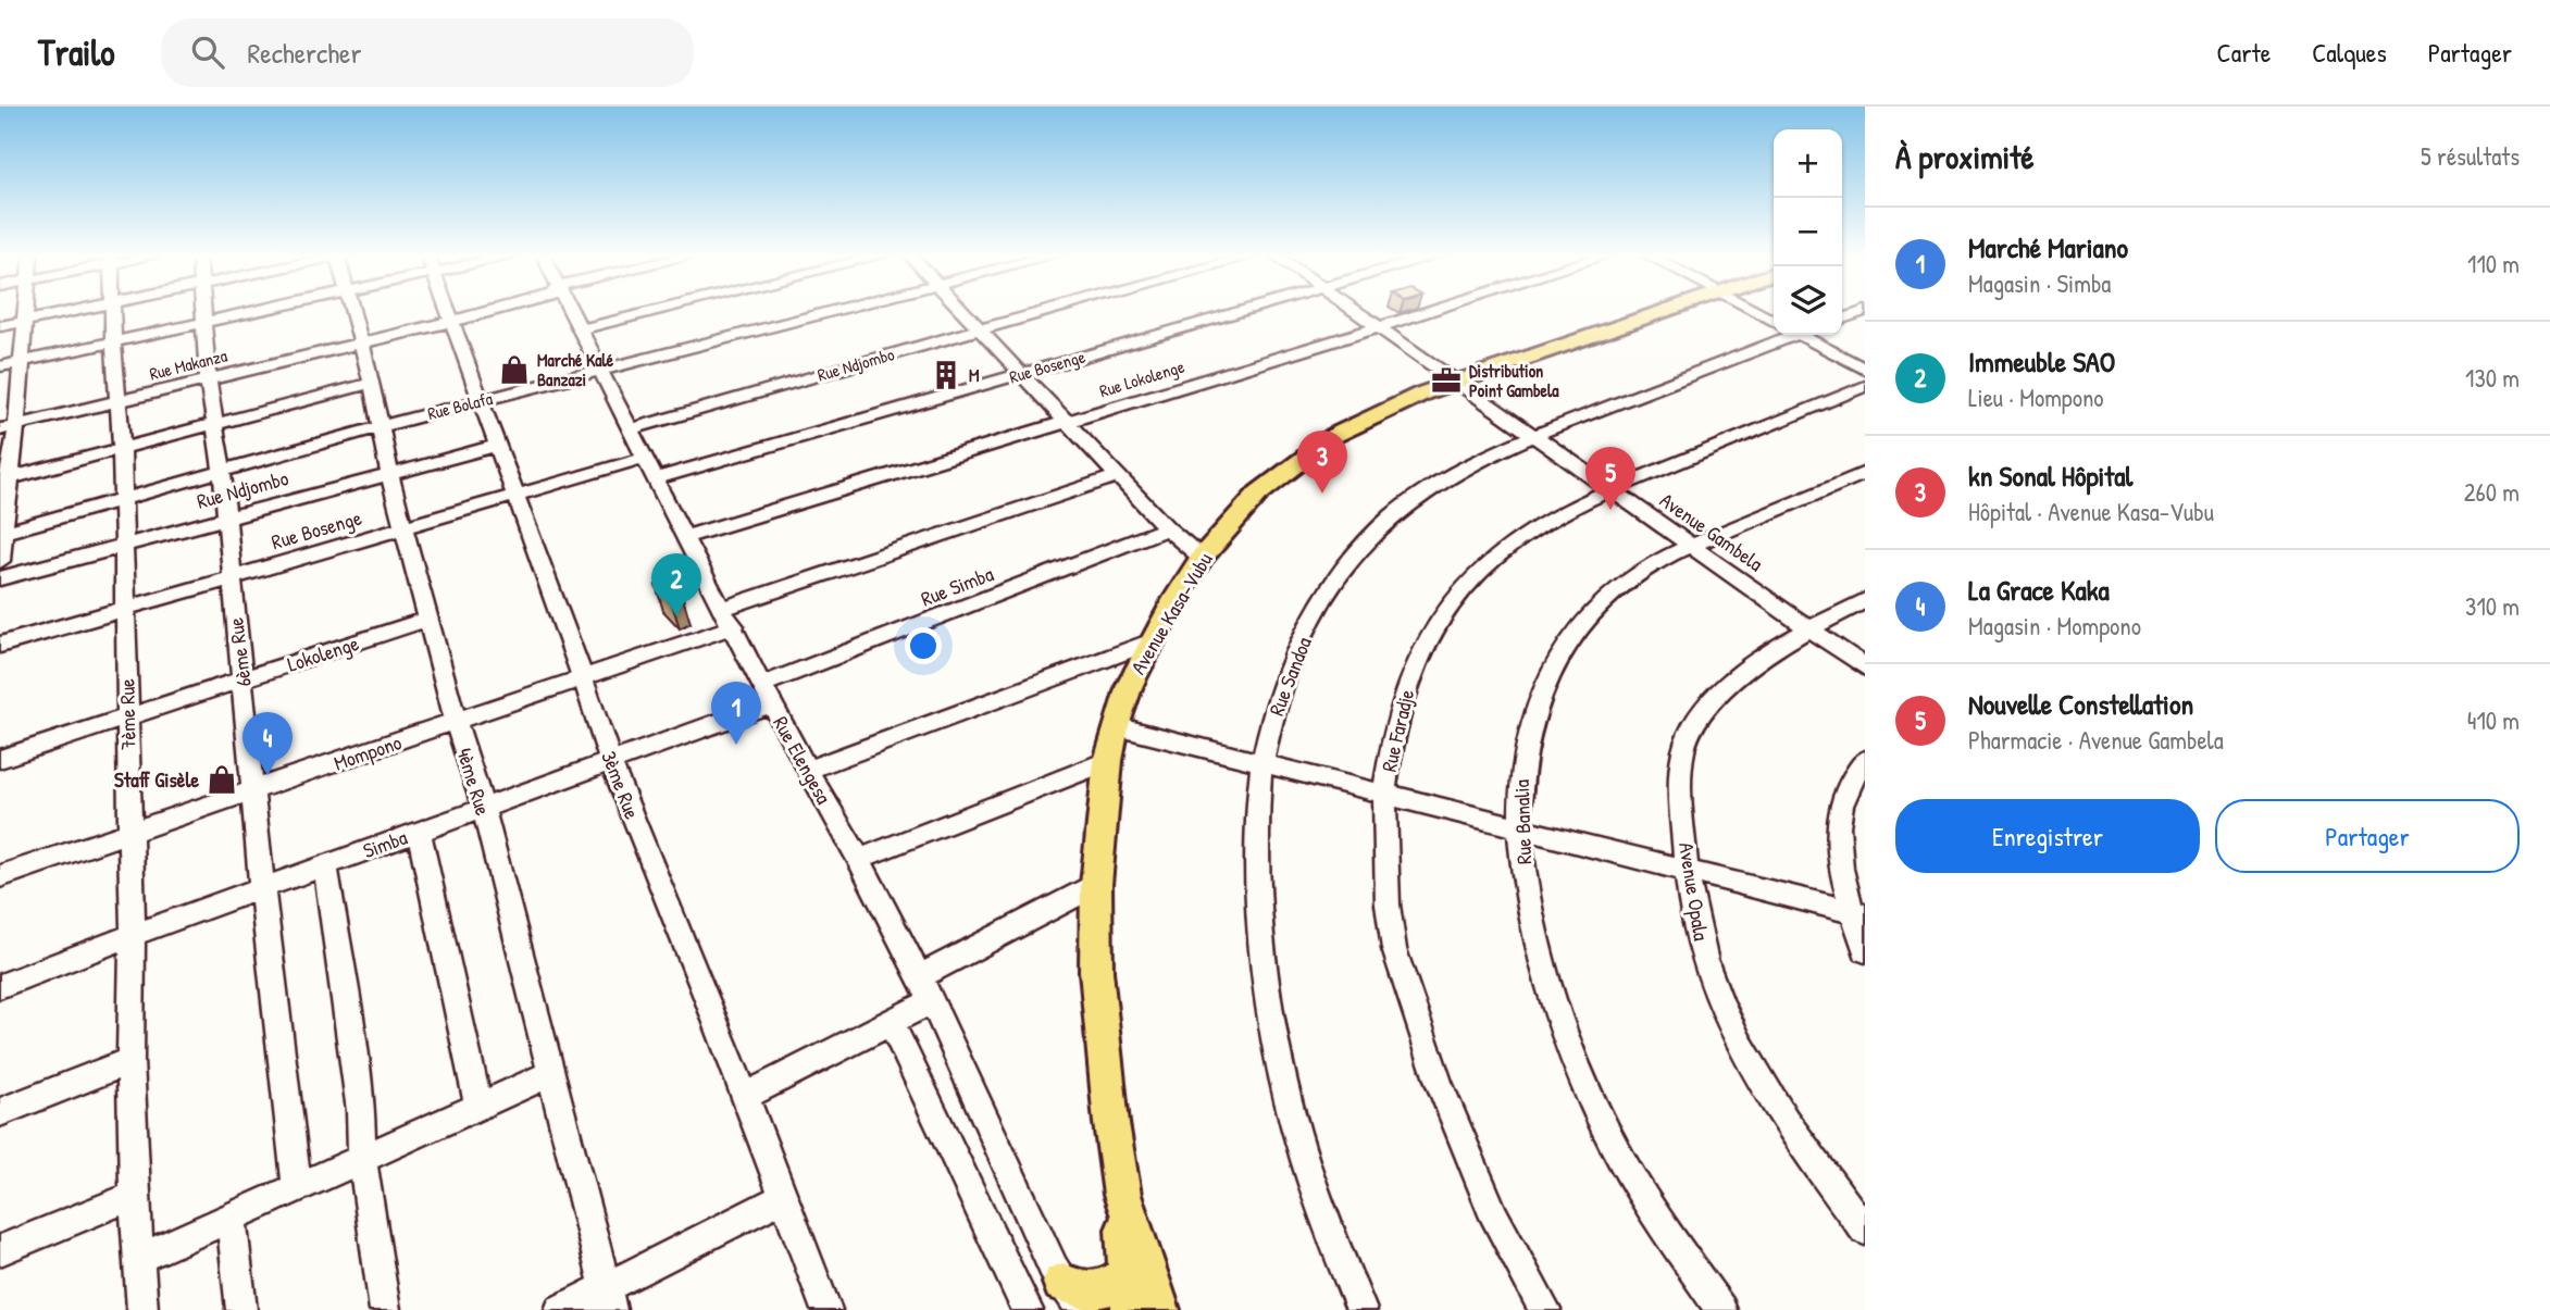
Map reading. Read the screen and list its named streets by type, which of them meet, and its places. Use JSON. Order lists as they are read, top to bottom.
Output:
{
  "streets": {
    "main road": ["Avenue Kasa-Vubu"],
    "street": [
      "Rue Makanza",
      "Rue Ndjombo",
      "Rue Bosenge",
      "Rue Lokolenge",
      "Rue Bolafa",
      "Avenue Gambela",
      "Rue Simba",
      "6ème Rue",
      "Lokolenge",
      "Rue Sandoa",
      "7ème Rue",
      "Rue Faradje",
      "Mompono",
      "Rue Elengesa",
      "4ème Rue",
      "3ème Rue",
      "Rue Banalia",
      "Simba",
      "Avenue Opala"
    ]
  },
  "crossings": [
    ["Rue Makanza", "6ème Rue"],
    ["Rue Makanza", "7ème Rue"],
    ["Rue Makanza", "4ème Rue"],
    ["Rue Makanza", "3ème Rue"],
    ["Rue Ndjombo", "6ème Rue"],
    ["Rue Ndjombo", "7ème Rue"],
    ["Rue Ndjombo", "Rue Elengesa"],
    ["Rue Ndjombo", "4ème Rue"],
    ["Rue Ndjombo", "3ème Rue"],
    ["Rue Bosenge", "6ème Rue"],
    ["Rue Bosenge", "7ème Rue"],
    ["Rue Bosenge", "Rue Elengesa"],
    ["Rue Bosenge", "4ème Rue"],
    ["Rue Bosenge", "3ème Rue"],
    ["Rue Lokolenge", "Avenue Gambela"],
    ["Rue Lokolenge", "Rue Elengesa"],
    ["Rue Bolafa", "6ème Rue"],
    ["Rue Bolafa", "7ème Rue"],
    ["Rue Bolafa", "Rue Elengesa"],
    ["Rue Bolafa", "4ème Rue"],
    ["Rue Bolafa", "3ème Rue"],
    ["Avenue Gambela", "Avenue Kasa-Vubu"],
    ["Avenue Gambela", "Rue Sandoa"],
    ["Avenue Gambela", "Rue Faradje"],
    ["Avenue Gambela", "Rue Banalia"],
    ["Avenue Gambela", "Avenue Opala"],
    ["Rue Simba", "Rue Elengesa"],
    ["Rue Simba", "Simba"],
    ["6ème Rue", "Lokolenge"],
    ["6ème Rue", "Mompono"],
    ["6ème Rue", "Simba"],
    ["Lokolenge", "7ème Rue"],
    ["Lokolenge", "4ème Rue"],
    ["7ème Rue", "Mompono"],
    ["7ème Rue", "Simba"],
    ["Mompono", "Rue Elengesa"],
    ["Mompono", "4ème Rue"],
    ["Mompono", "3ème Rue"],
    ["Rue Elengesa", "Simba"],
    ["4ème Rue", "Simba"],
    ["3ème Rue", "Simba"]
  ],
  "places": {
    "shop": ["Marché Kalé Banzazi", "Staff Gisèle"],
    "building": ["M"],
    "office": ["Distribution Point Gambela"]
  },
  "page": {
    "header": "Trailo",
    "search": "Rechercher",
    "nav": ["Carte", "Calques", "Partager"],
    "heading": ["À proximité", "5 résultats"],
    "map_buttons": ["+", "−"],
    "list": [
      {
        "mark": "1",
        "name": "Marché Mariano",
        "note": "Magasin · Simba",
        "value": "110 m"
      },
      {
        "mark": "2",
        "name": "Immeuble SAO",
        "note": "Lieu · Mompono",
        "value": "130 m"
      },
      {
        "mark": "3",
        "name": "kn Sonal Hôpital",
        "note": "Hôpital · Avenue Kasa-Vubu",
        "value": "260 m"
      },
      {
        "mark": "4",
        "name": "La Grace Kaka",
        "note": "Magasin · Mompono",
        "value": "310 m"
      },
      {
        "mark": "5",
        "name": "Nouvelle Constellation",
        "note": "Pharmacie · Avenue Gambela",
        "value": "410 m"
      }
    ],
    "pins": [
      "3",
      "5",
      "2",
      "1",
      "4"
    ],
    "buttons": ["Enregistrer", "Partager"]
  }
}
